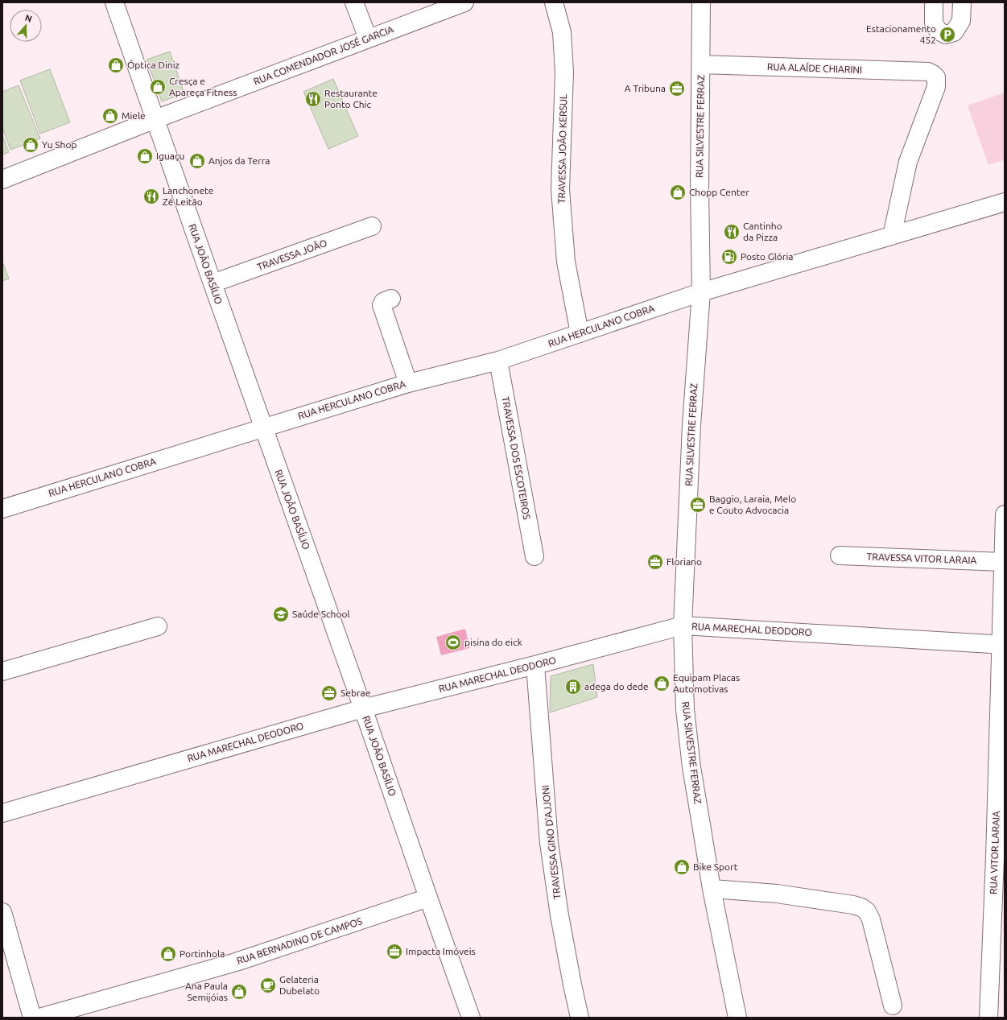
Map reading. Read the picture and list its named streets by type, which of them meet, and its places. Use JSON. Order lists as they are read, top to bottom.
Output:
{
  "streets": {
    "street": [
      "RUA COMENDADOR JOSÉ GARCIA",
      "RUA ALAÍDE CHIARINI",
      "RUA SILVESTRE FERRAZ",
      "TRAVESSA JOÃO KERSUL",
      "TRAVESSA JOÃO",
      "RUA JOÃO BASÍLIO",
      "RUA HERCULANO COBRA",
      "TRAVESSA DOS ESCOTEIROS",
      "TRAVESSA VITOR LARAIA",
      "RUA MARECHAL DEODORO",
      "TRAVESSA GINO D'AJJONI",
      "RUA VITOR LARAIA",
      "RUA BERNADINO DE CAMPOS"
    ]
  },
  "crossings": [
    ["RUA COMENDADOR JOSÉ GARCIA", "RUA JOÃO BASÍLIO"],
    ["RUA ALAÍDE CHIARINI", "RUA SILVESTRE FERRAZ"],
    ["RUA ALAÍDE CHIARINI", "RUA HERCULANO COBRA"],
    ["RUA SILVESTRE FERRAZ", "RUA HERCULANO COBRA"],
    ["RUA SILVESTRE FERRAZ", "RUA MARECHAL DEODORO"],
    ["TRAVESSA JOÃO KERSUL", "RUA HERCULANO COBRA"],
    ["TRAVESSA JOÃO", "RUA JOÃO BASÍLIO"],
    ["RUA JOÃO BASÍLIO", "RUA HERCULANO COBRA"],
    ["RUA JOÃO BASÍLIO", "RUA MARECHAL DEODORO"],
    ["RUA JOÃO BASÍLIO", "RUA BERNADINO DE CAMPOS"],
    ["RUA HERCULANO COBRA", "TRAVESSA DOS ESCOTEIROS"],
    ["TRAVESSA VITOR LARAIA", "RUA VITOR LARAIA"],
    ["RUA MARECHAL DEODORO", "TRAVESSA GINO D'AJJONI"],
    ["RUA MARECHAL DEODORO", "RUA VITOR LARAIA"]
  ],
  "places": {
    "parking": ["Estacionamento 452"],
    "shop": [
      "Óptica Diniz",
      "Cresça e Apareça Fitness",
      "Miele",
      "Yu Shop",
      "Iguaçu",
      "Anjos da Terra",
      "Chopp Center",
      "Equipam Placas Automotivas",
      "Bike Sport",
      "Portinhola",
      "Ana Paula Semijóias"
    ],
    "office": [
      "A Tribuna",
      "Baggio, Laraia, Melo e Couto Advocacia",
      "Floriano",
      "Sebrae",
      "Impacta Imóveis"
    ],
    "restaurant": ["Restaurante Ponto Chic", "Lanchonete Zé Leitão", "Cantinho da Pizza"],
    "fuel station": ["Posto Glória"],
    "school or university": ["Saúde School"],
    "sports": ["pisina do eick"],
    "building": ["adega do dede"],
    "cafe": ["Gelateria Dubelato"]
  },
  "north": "top"
}
